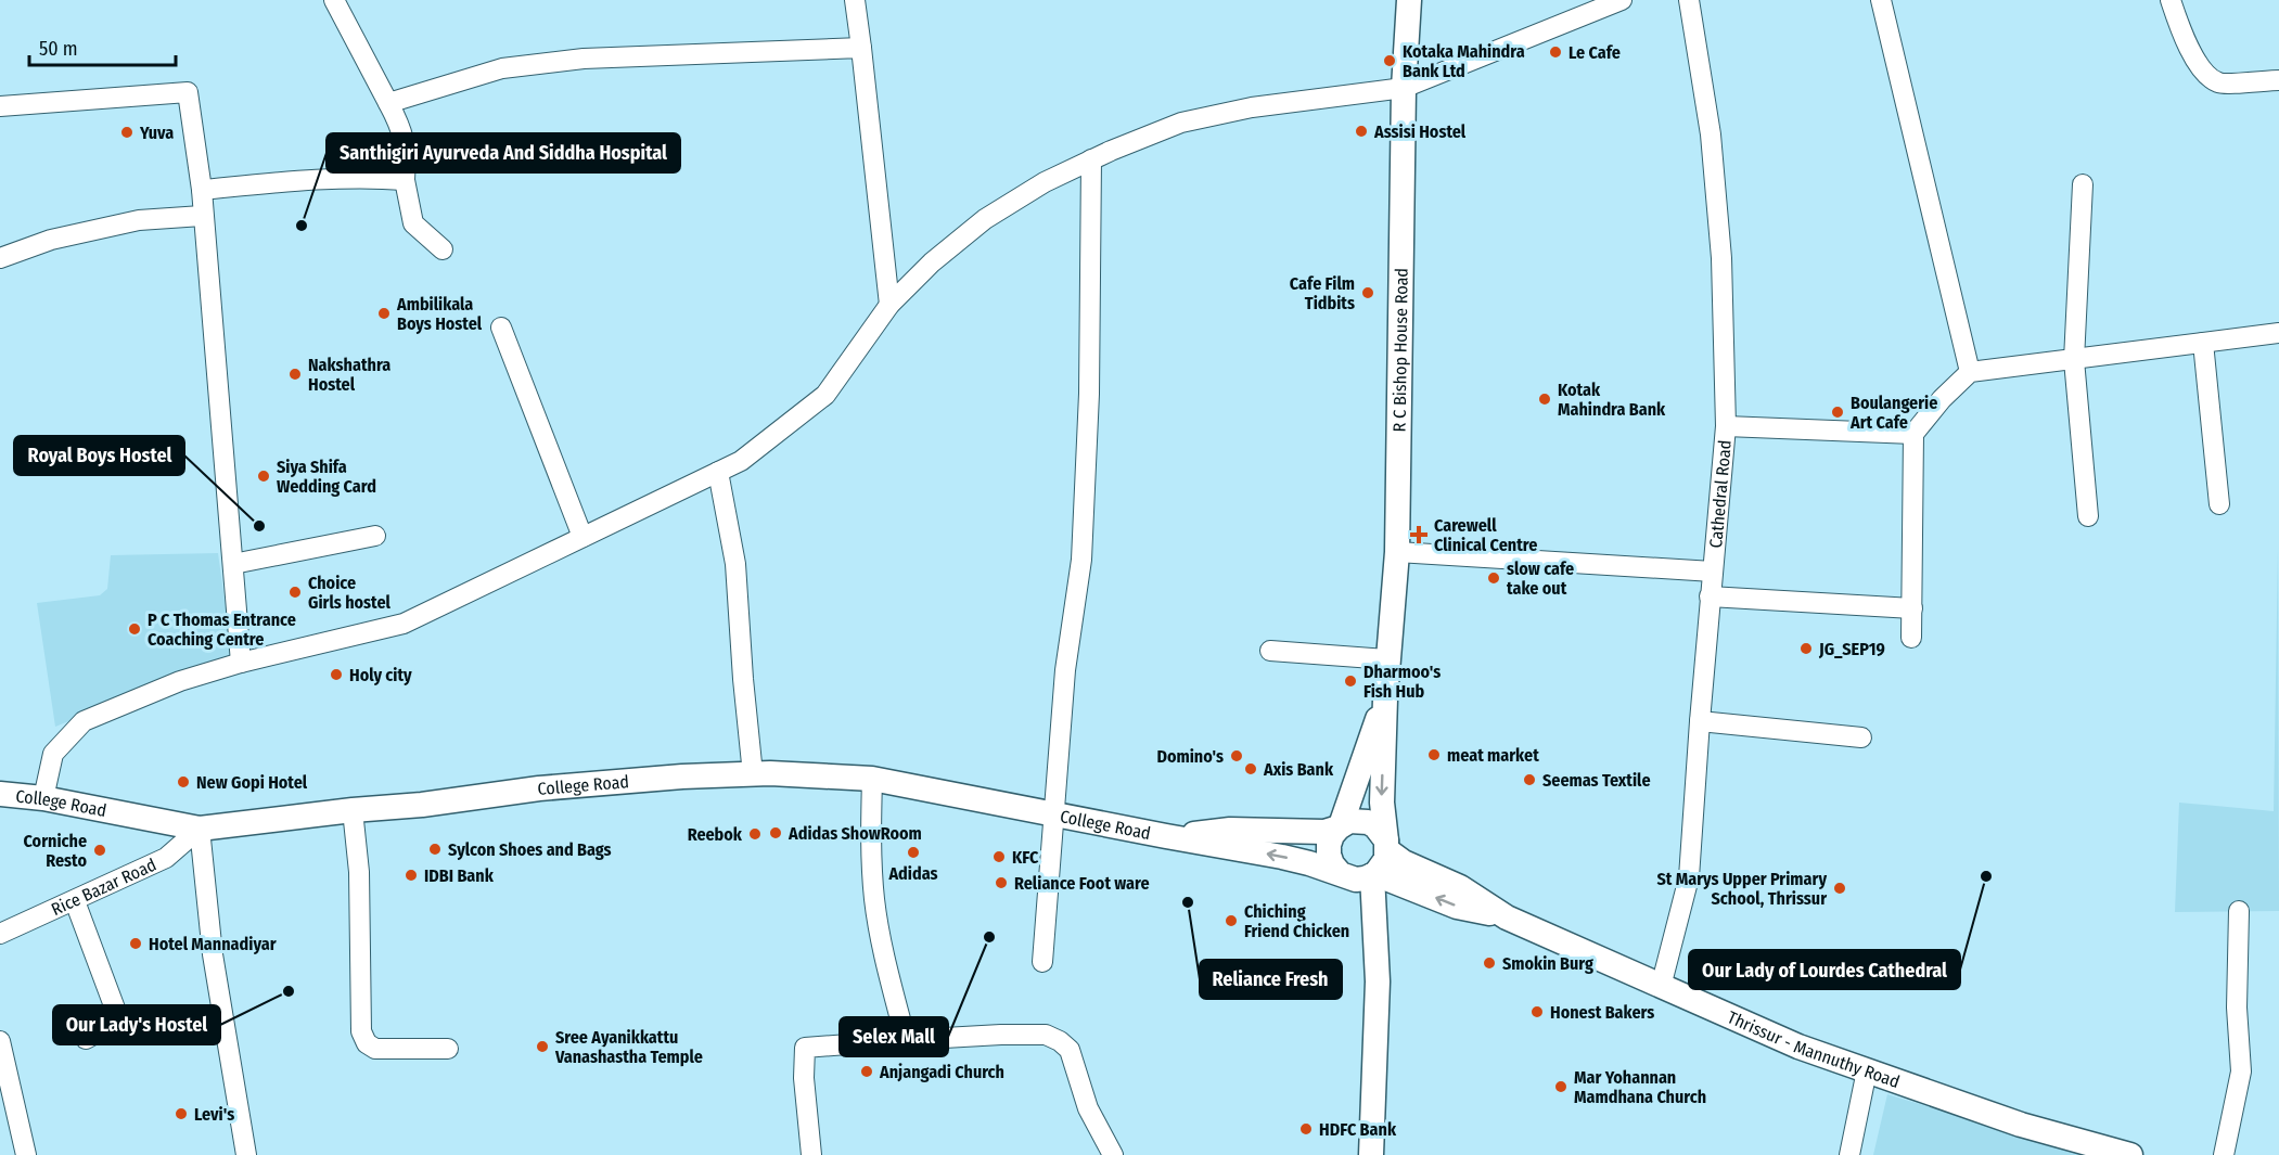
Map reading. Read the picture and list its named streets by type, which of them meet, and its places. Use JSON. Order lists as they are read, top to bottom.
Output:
{
  "streets": {
    "main road": ["R C Bishop House Road", "College Road", "Thrissur - Mannuthy Road"],
    "street": ["Cathedral Road", "Rice Bazar Road"]
  },
  "crossings": [
    ["Cathedral Road", "Thrissur - Mannuthy Road"],
    ["College Road", "Rice Bazar Road"]
  ],
  "places": {
    "other": [
      "Le Cafe",
      "Kotaka Mahindra Bank Ltd",
      "Assisi Hostel",
      "Yuva",
      "Santhigiri Ayurveda And Siddha Hospital",
      "Cafe Film Tidbits",
      "Ambilikala Boys Hostel",
      "Nakshathra Hostel",
      "Kotak Mahindra Bank",
      "Boulangerie Art Cafe",
      "Siya Shifa Wedding Card",
      "Royal Boys Hostel",
      "slow cafe take out",
      "Choice Girls hostel",
      "P C Thomas Entrance Coaching Centre",
      "JG_SEP19",
      "Holy city",
      "Dharmoo's Fish Hub",
      "meat market",
      "Domino's",
      "Axis Bank",
      "Seemas Textile",
      "New Gopi Hotel",
      "Adidas ShowRoom",
      "Reebok",
      "Sylcon Shoes and Bags",
      "Corniche Resto",
      "Adidas",
      "KFC",
      "IDBI Bank",
      "Our Lady of Lourdes Cathedral",
      "Reliance Foot ware",
      "St Marys Upper Primary School, Thrissur",
      "Reliance Fresh",
      "Chiching Friend Chicken",
      "Selex Mall",
      "Hotel Mannadiyar",
      "Smokin Burg",
      "Our Lady's Hostel",
      "Honest Bakers",
      "Sree Ayanikkattu Vanashastha Temple",
      "Anjangadi Church",
      "Mar Yohannan Mamdhana Church",
      "Levi's",
      "HDFC Bank"
    ],
    "health": ["Carewell Clinical Centre"]
  },
  "scale_bar": "50 m"
}
